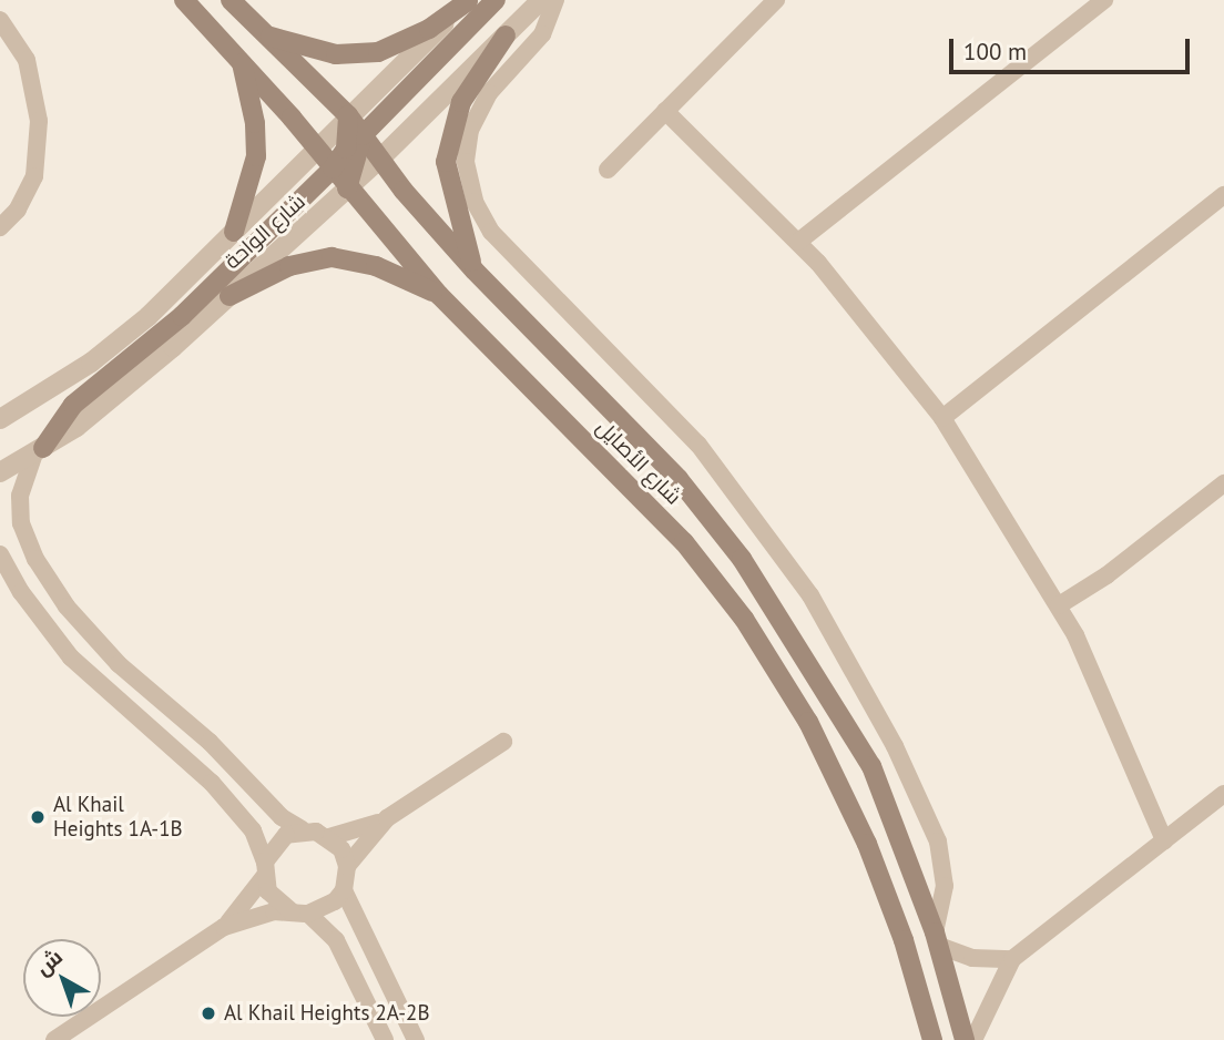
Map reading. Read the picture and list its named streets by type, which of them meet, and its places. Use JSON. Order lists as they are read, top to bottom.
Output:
{
  "streets": {
    "main road": ["شارع الأصايل"],
    "street": ["شارع الواحة"]
  },
  "crossings": [
    ["شارع الواحة", "شارع الأصايل"]
  ],
  "places": ["Al Khail Heights 1A-1B", "Al Khail Heights 2A-2B"],
  "scale_bar": "100 m",
  "north": "top left"
}
